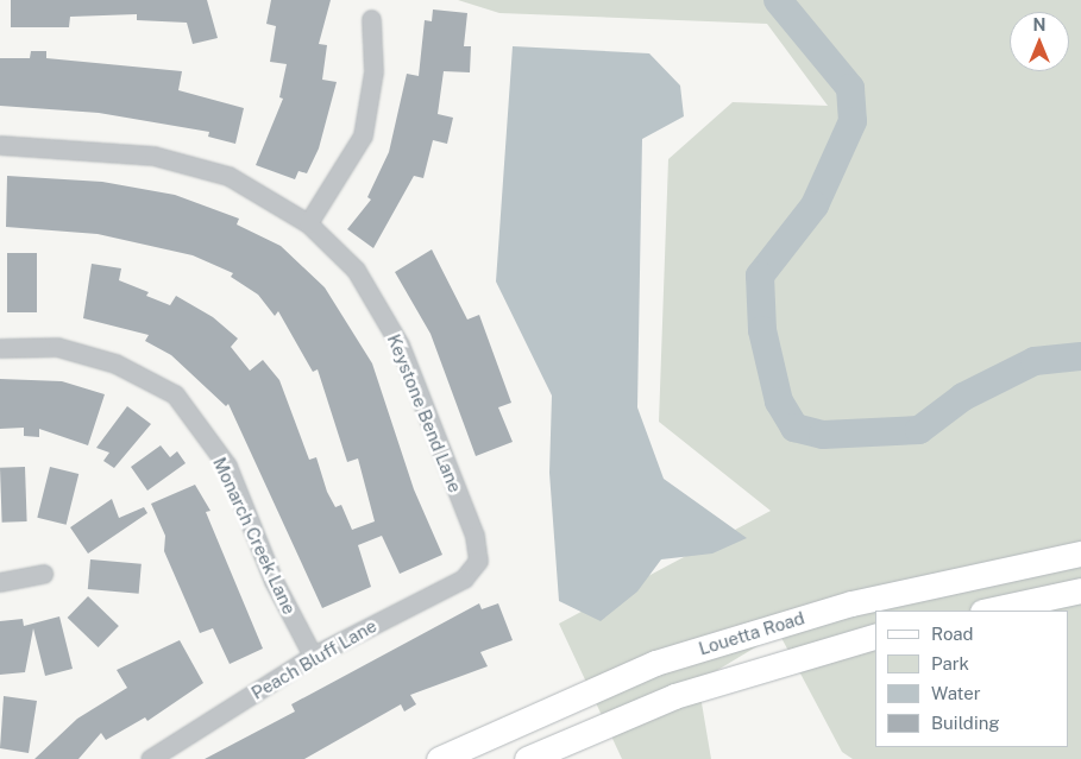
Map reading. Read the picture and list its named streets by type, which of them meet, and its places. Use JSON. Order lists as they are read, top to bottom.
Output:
{
  "streets": {
    "main road": ["Louetta Road"],
    "street": ["Keystone Bend Lane", "Monarch Creek Lane", "Peach Bluff Lane"]
  },
  "crossings": [
    ["Keystone Bend Lane", "Peach Bluff Lane"],
    ["Monarch Creek Lane", "Peach Bluff Lane"]
  ],
  "legend": [
    "Road",
    "Park",
    "Water",
    "Building"
  ],
  "north": "top"
}
